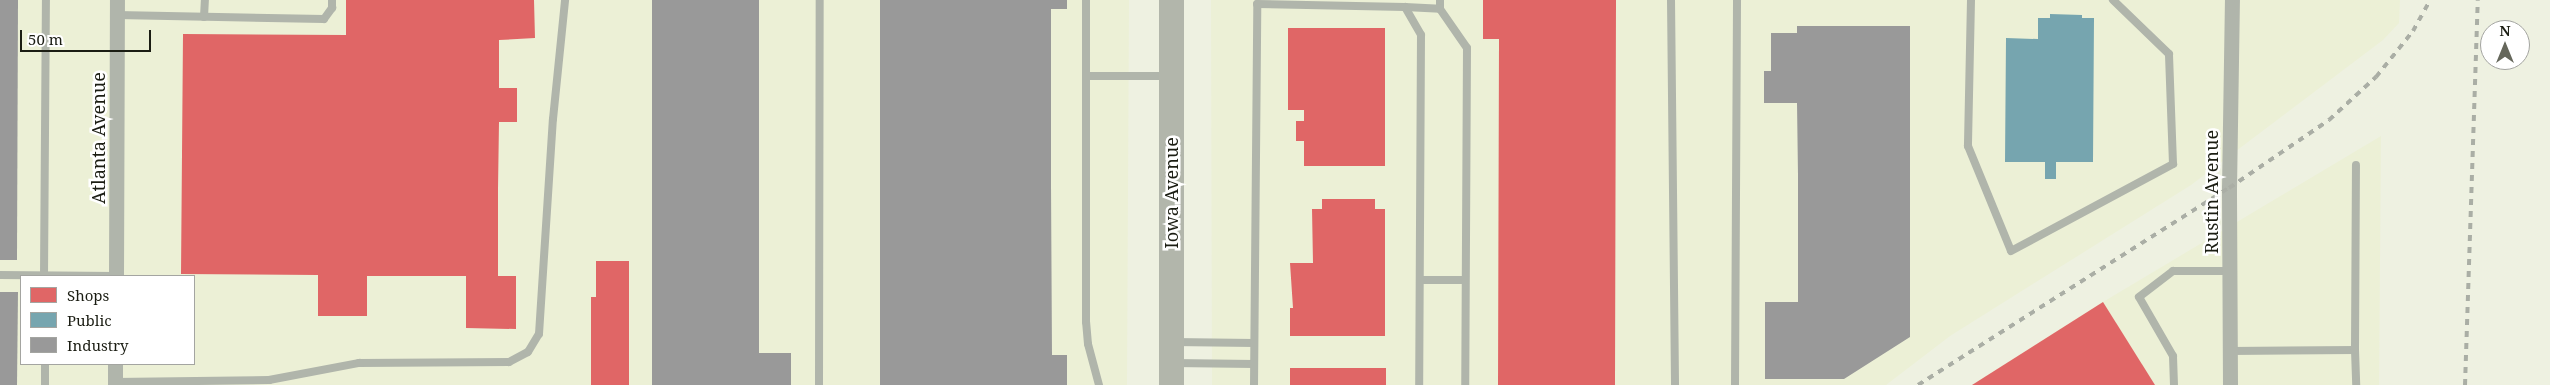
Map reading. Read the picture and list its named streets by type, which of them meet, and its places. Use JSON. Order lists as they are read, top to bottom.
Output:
{
  "streets": {
    "main road": ["Iowa Avenue"],
    "street": ["Atlanta Avenue", "Rustin Avenue"]
  },
  "legend": ["Shops", "Public", "Industry"],
  "scale_bar": "50 m",
  "north": "top"
}
